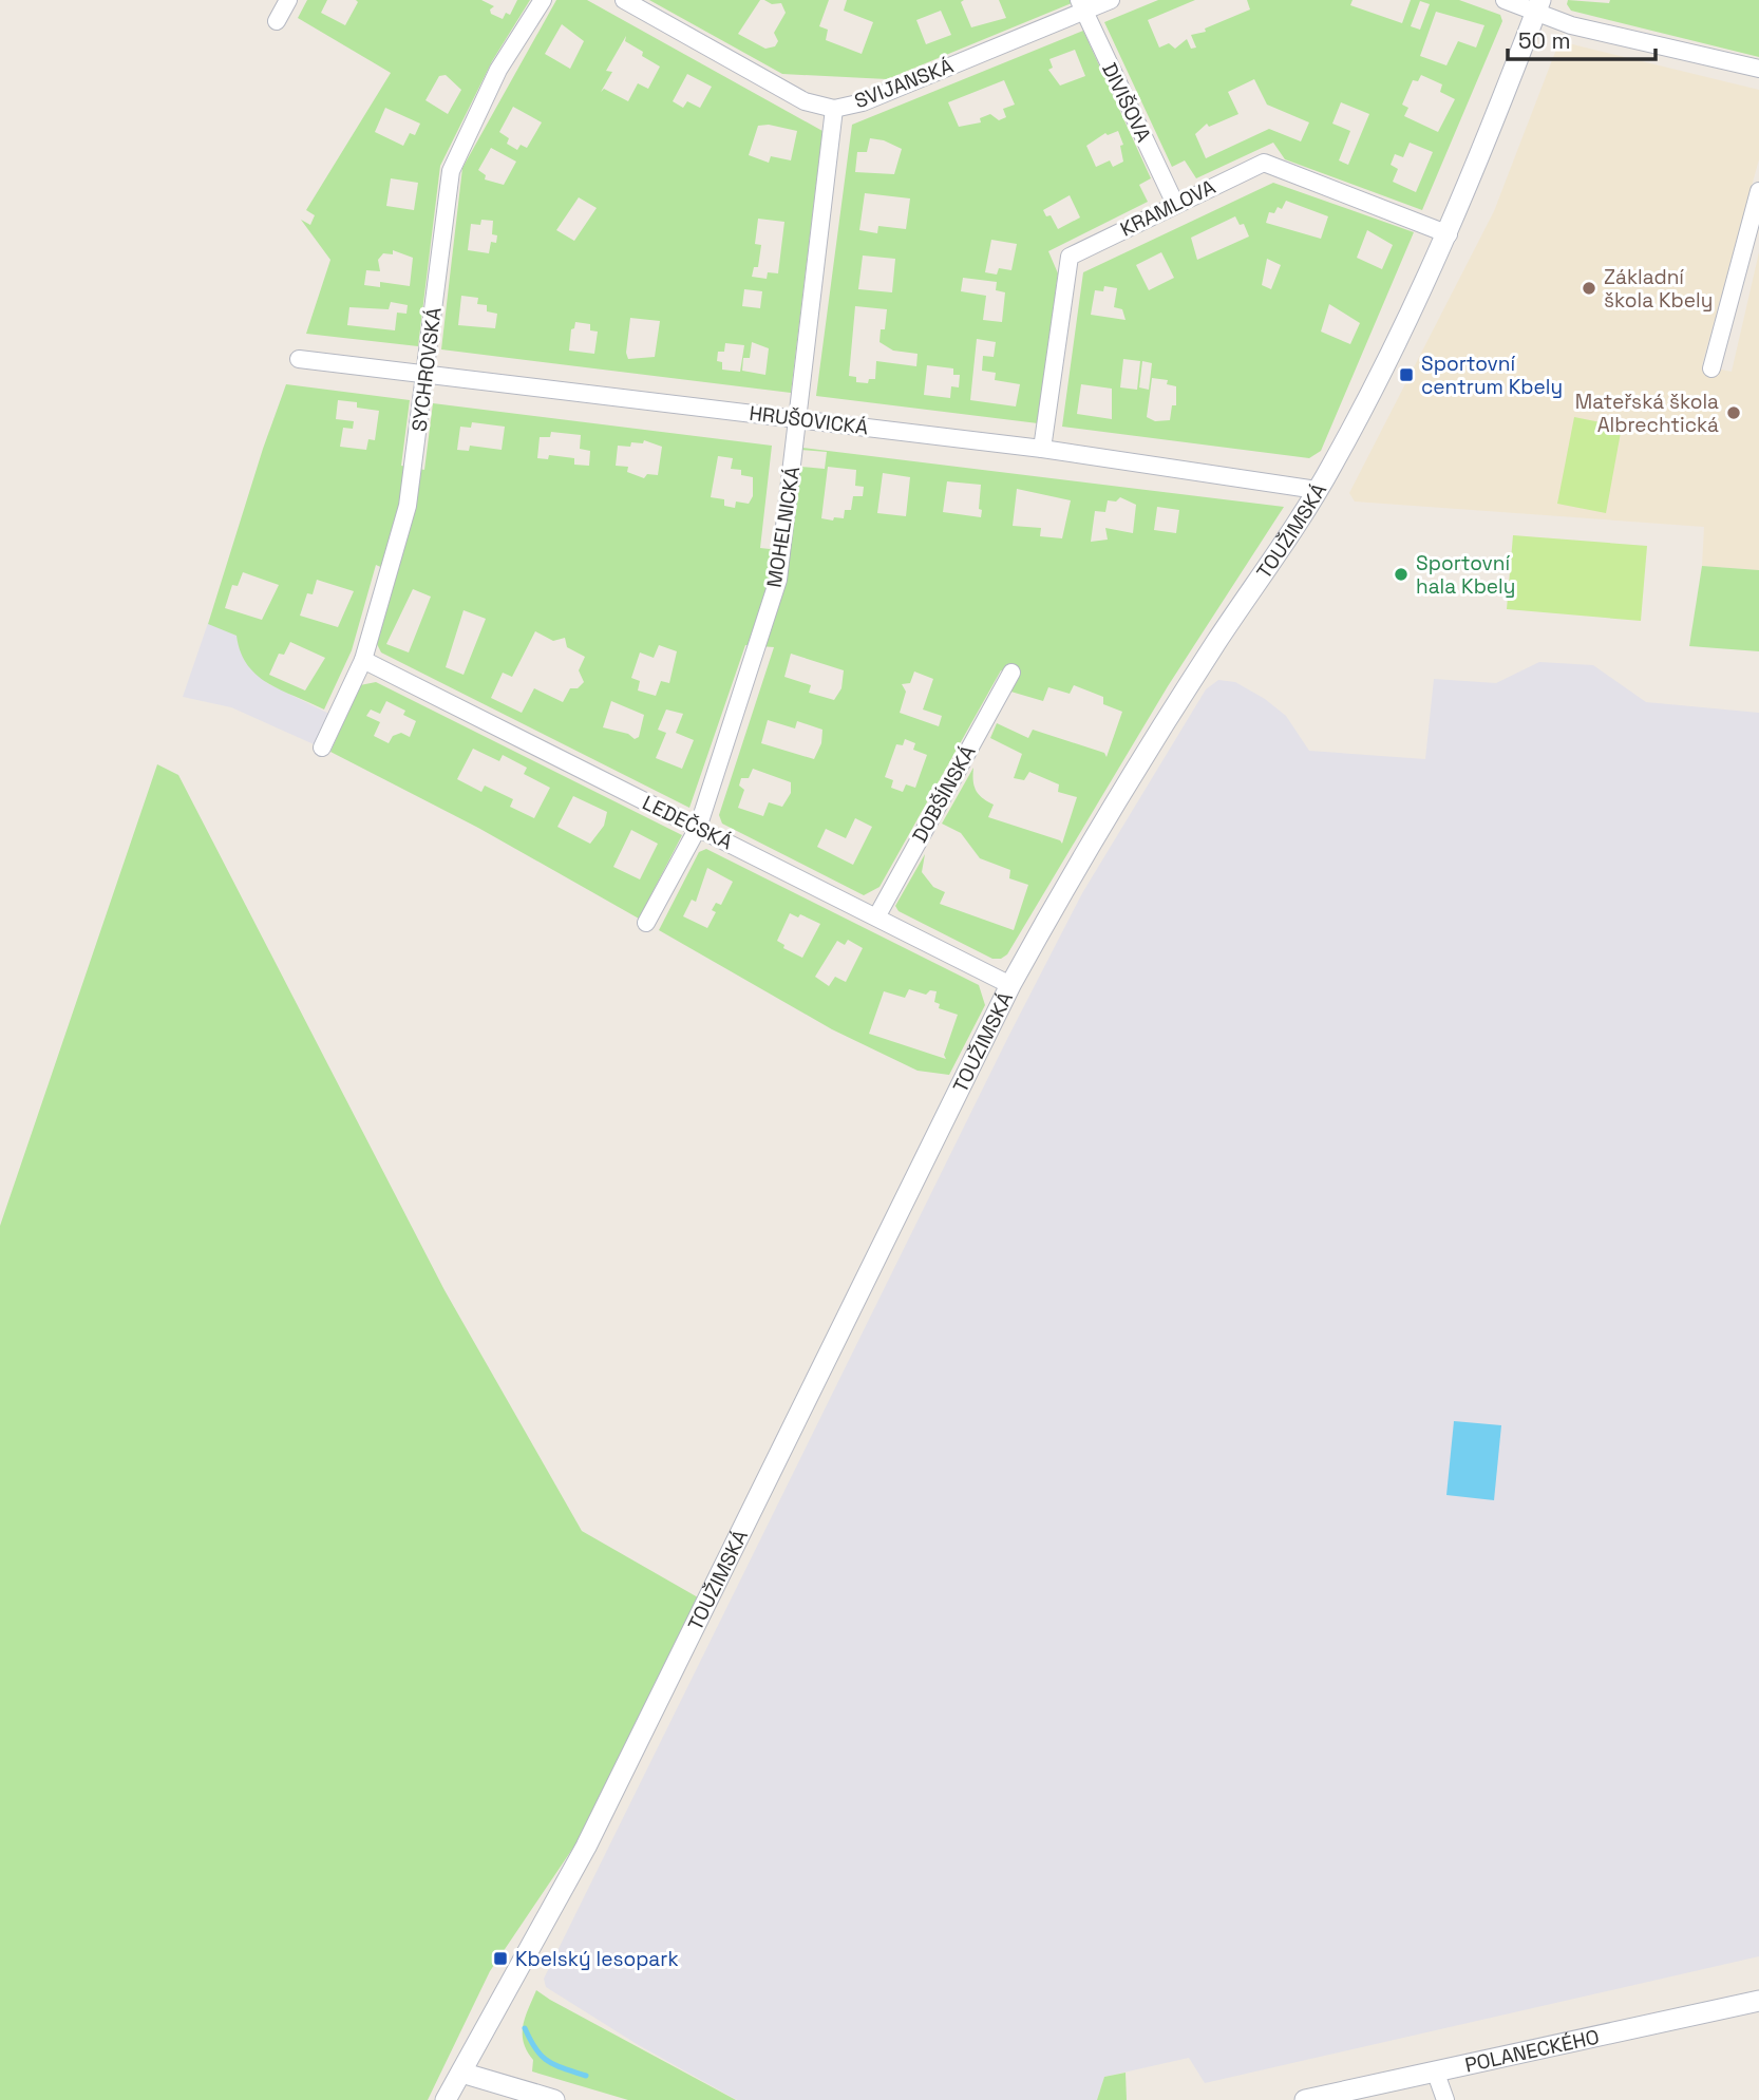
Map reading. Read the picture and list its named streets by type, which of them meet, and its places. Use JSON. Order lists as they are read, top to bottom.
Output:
{
  "streets": {
    "street": [
      "SVIJANSKÁ",
      "DIVIŠOVA",
      "KRAMLOVA",
      "SYCHROVSKÁ",
      "HRUŠOVICKÁ",
      "MOHELNICKÁ",
      "TOUŽIMSKÁ",
      "DOBŠÍNSKÁ",
      "LEDEČSKÁ",
      "POLANECKÉHO"
    ]
  },
  "crossings": [
    ["SVIJANSKÁ", "DIVIŠOVA"],
    ["SVIJANSKÁ", "MOHELNICKÁ"],
    ["DIVIŠOVA", "KRAMLOVA"],
    ["KRAMLOVA", "HRUŠOVICKÁ"],
    ["KRAMLOVA", "TOUŽIMSKÁ"],
    ["SYCHROVSKÁ", "HRUŠOVICKÁ"],
    ["SYCHROVSKÁ", "LEDEČSKÁ"],
    ["HRUŠOVICKÁ", "MOHELNICKÁ"],
    ["HRUŠOVICKÁ", "TOUŽIMSKÁ"],
    ["MOHELNICKÁ", "LEDEČSKÁ"],
    ["TOUŽIMSKÁ", "LEDEČSKÁ"],
    ["DOBŠÍNSKÁ", "LEDEČSKÁ"]
  ],
  "places": {
    "other": ["Základní škola Kbely", "Mateřská škola Albrechtická", "Sportovní hala Kbely"],
    "transit": ["Sportovní centrum Kbely", "Kbelský lesopark"]
  },
  "scale_bar": "50 m"
}
